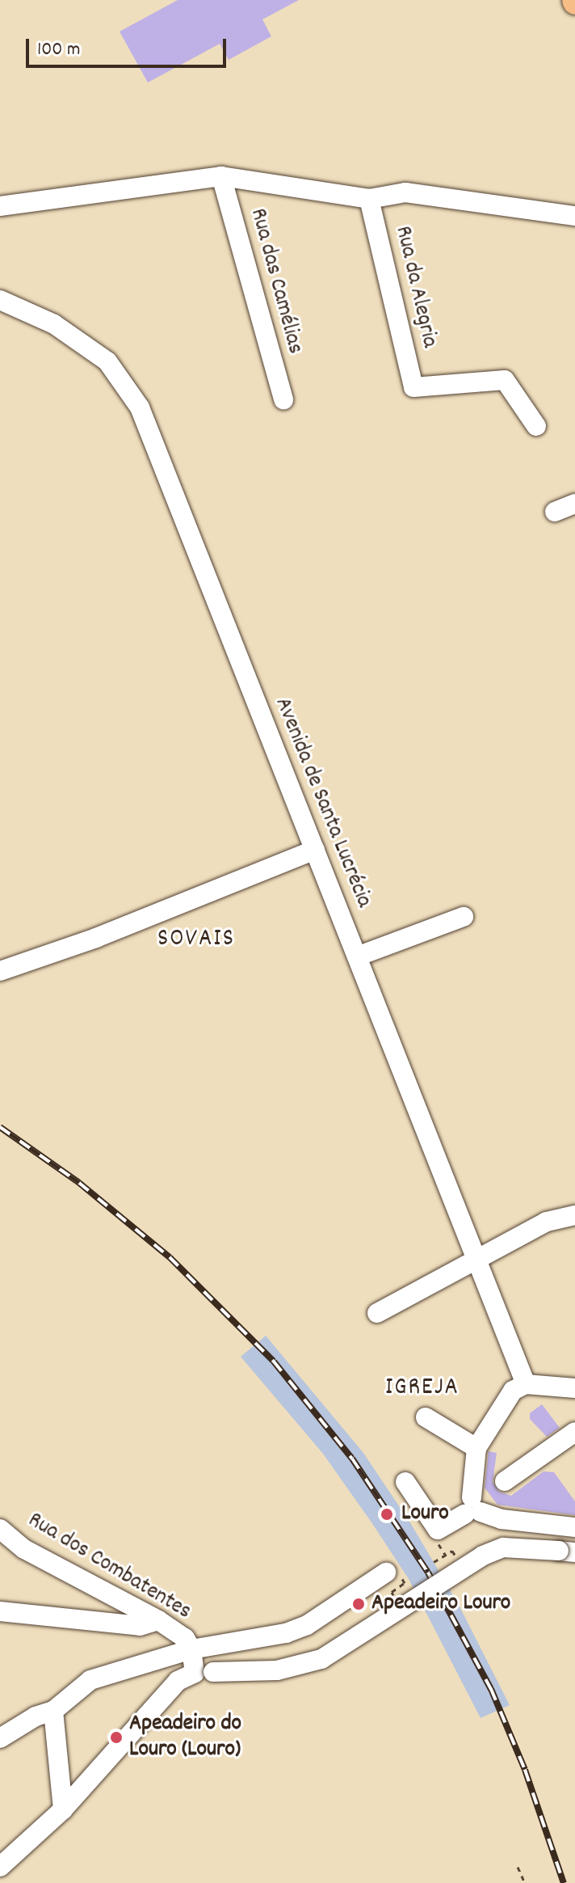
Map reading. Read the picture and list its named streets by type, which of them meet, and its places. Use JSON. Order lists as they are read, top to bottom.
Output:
{
  "streets": {
    "street": [
      "Rua das Camélias",
      "Rua da Alegria",
      "Avenida de Santa Lucrécia",
      "Rua dos Combatentes"
    ]
  },
  "districts": ["SOVAIS", "IGREJA"],
  "places": ["Louro", "Apeadeiro Louro", "Apeadeiro do Louro (Louro)"],
  "scale_bar": "100 m"
}
